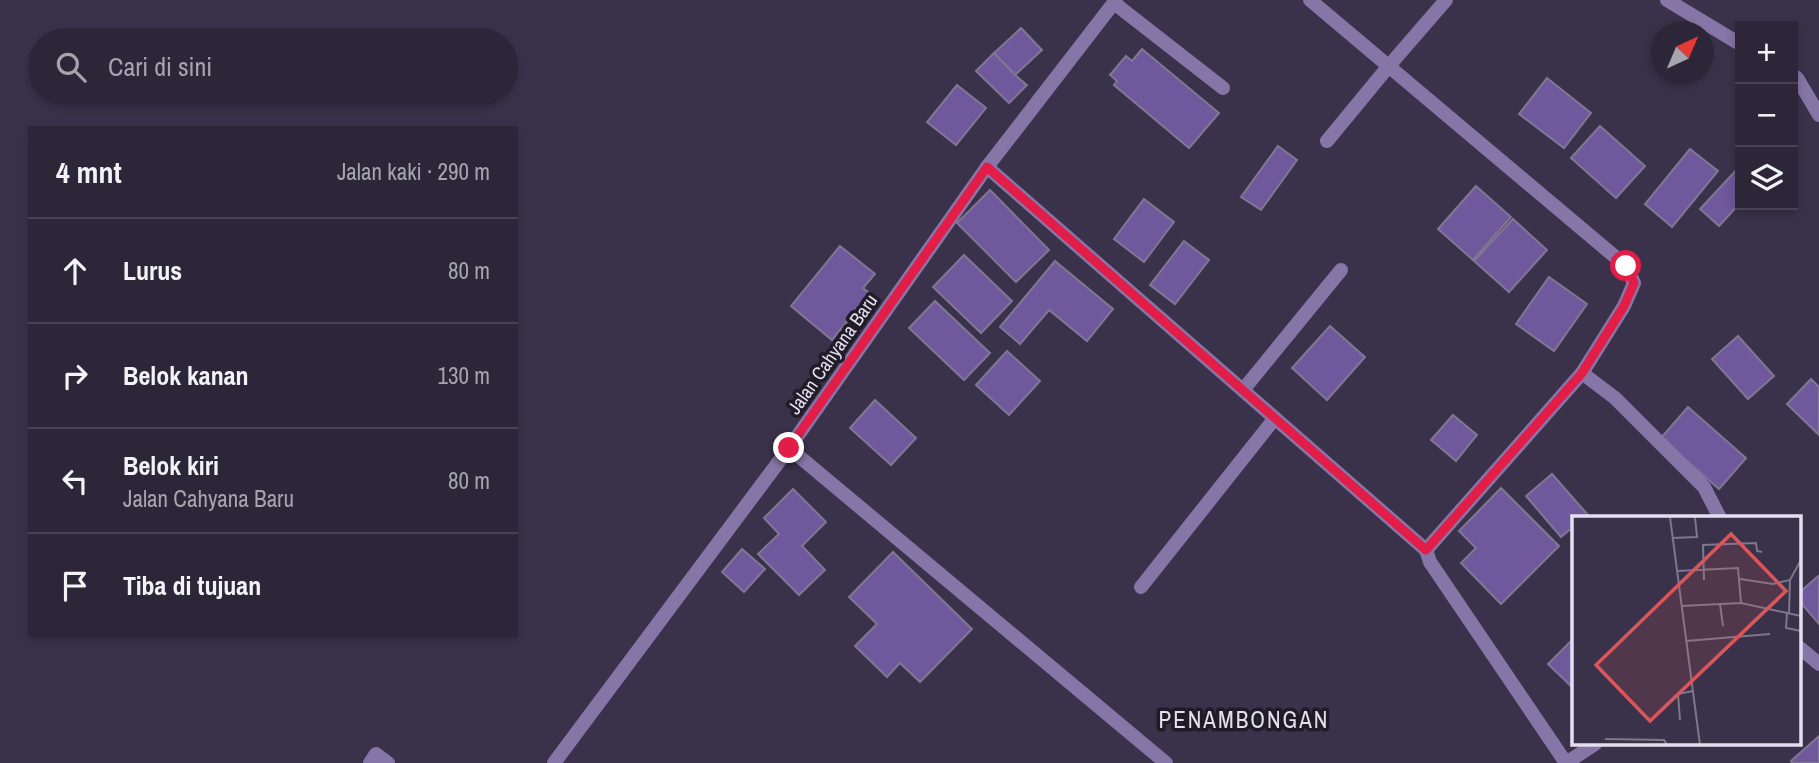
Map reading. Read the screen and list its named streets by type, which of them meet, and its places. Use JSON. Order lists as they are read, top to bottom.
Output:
{
  "streets": {
    "street": ["Jalan Cahyana Baru"]
  },
  "districts": ["PENAMBONGAN"],
  "north": "top right",
  "page": {
    "map_buttons": ["+", "−"],
    "search": "Cari di sini",
    "heading": ["4 mnt", "Jalan kaki · 290 m"],
    "list": [
      ["Lurus", "80 m"],
      ["Belok kanan", "130 m"],
      ["Belok kiri", "Jalan Cahyana Baru", "80 m"],
      "Tiba di tujuan"
    ]
  }
}
